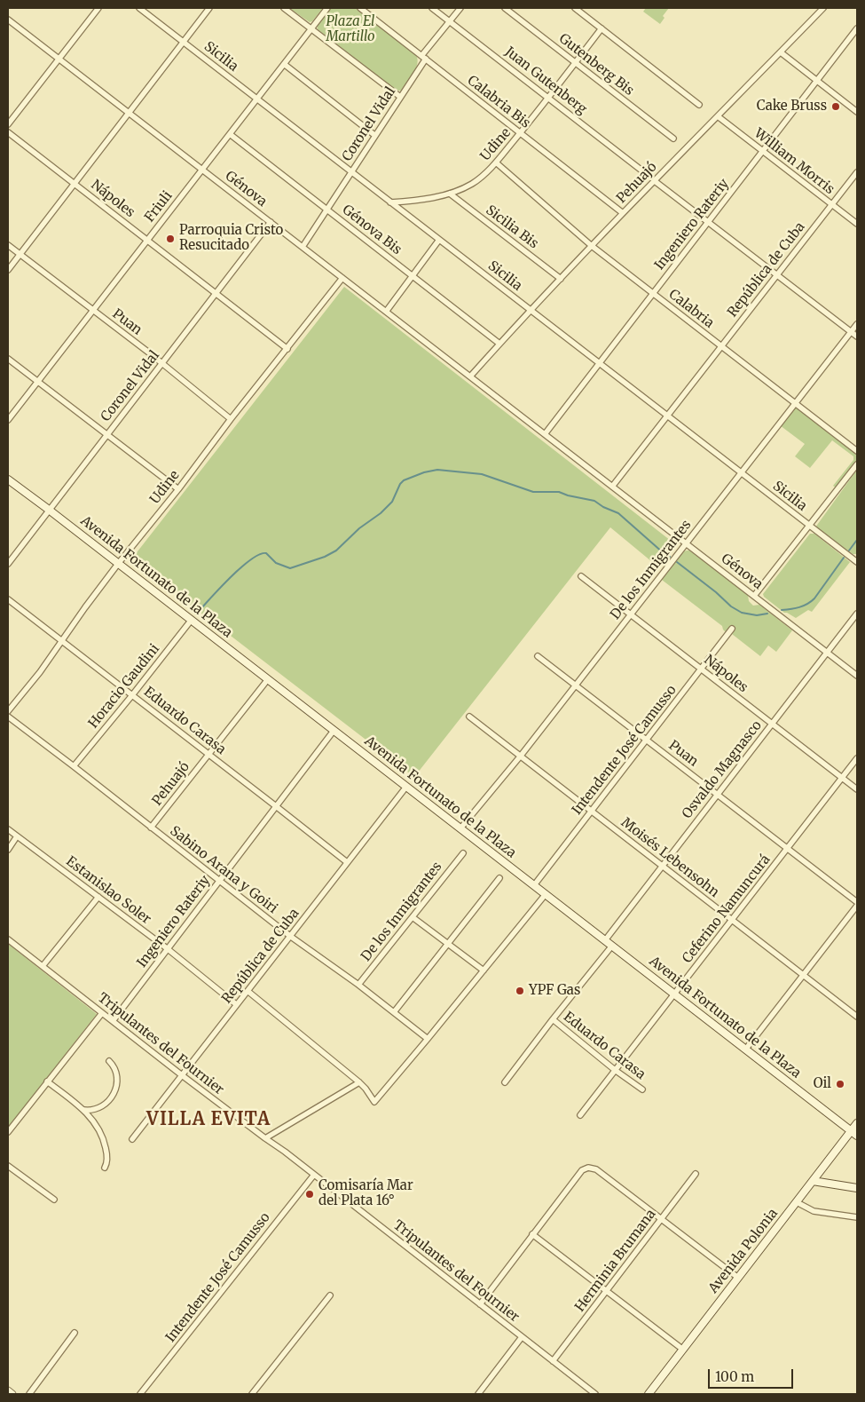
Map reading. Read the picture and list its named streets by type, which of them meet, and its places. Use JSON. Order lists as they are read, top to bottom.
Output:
{
  "streets": {
    "main road": ["Avenida Fortunato de la Plaza", "Avenida Polonia"],
    "street": [
      "Sicilia",
      "Gutenberg Bis",
      "Juan Gutenberg",
      "Calabria Bis",
      "Coronel Vidal",
      "Udine",
      "William Morris",
      "Pehuajó",
      "Génova",
      "Nápoles",
      "Friuli",
      "Ingeniero Rateriy",
      "Sicilia Bis",
      "Génova Bis",
      "República de Cuba",
      "Calabria",
      "Puan",
      "De los Inmigrantes",
      "Horacio Gaudini",
      "Eduardo Carasa",
      "Intendente José Camusso",
      "Osvaldo Magnasco",
      "Moisés Lebensohn",
      "Sabino Arana y Goiri",
      "Estanislao Soler",
      "Ceferino Namuncurá",
      "Tripulantes del Fournier",
      "Herminia Brumana"
    ]
  },
  "crossings": [
    ["Sicilia", "Coronel Vidal"],
    ["Sicilia", "Udine"],
    ["Sicilia", "Pehuajó"],
    ["Sicilia", "Friuli"],
    ["Sicilia", "Ingeniero Rateriy"],
    ["Sicilia", "República de Cuba"],
    ["Sicilia", "De los Inmigrantes"],
    ["Gutenberg Bis", "Udine"],
    ["Juan Gutenberg", "Coronel Vidal"],
    ["Juan Gutenberg", "Udine"],
    ["Calabria Bis", "Coronel Vidal"],
    ["Calabria Bis", "Udine"],
    ["Calabria Bis", "Pehuajó"],
    ["Coronel Vidal", "Génova"],
    ["Coronel Vidal", "Nápoles"],
    ["Coronel Vidal", "Génova Bis"],
    ["Coronel Vidal", "Puan"],
    ["Coronel Vidal", "Avenida Fortunato de la Plaza"],
    ["Udine", "Génova"],
    ["Udine", "Nápoles"],
    ["Udine", "Sicilia Bis"],
    ["Udine", "Calabria"],
    ["Udine", "Puan"],
    ["Udine", "Avenida Fortunato de la Plaza"],
    ["Udine", "Eduardo Carasa"],
    ["William Morris", "Pehuajó"],
    ["William Morris", "Ingeniero Rateriy"],
    ["William Morris", "República de Cuba"],
    ["Pehuajó", "Génova"],
    ["Pehuajó", "Sicilia Bis"],
    ["Pehuajó", "Génova Bis"],
    ["Pehuajó", "Calabria"],
    ["Pehuajó", "Avenida Fortunato de la Plaza"],
    ["Pehuajó", "Eduardo Carasa"],
    ["Pehuajó", "Sabino Arana y Goiri"],
    ["Génova", "Friuli"],
    ["Génova", "Ingeniero Rateriy"],
    ["Génova", "República de Cuba"],
    ["Génova", "De los Inmigrantes"],
    ["Génova", "Osvaldo Magnasco"],
    ["Nápoles", "Friuli"],
    ["Nápoles", "De los Inmigrantes"],
    ["Nápoles", "Intendente José Camusso"],
    ["Nápoles", "Osvaldo Magnasco"],
    ["Nápoles", "Ceferino Namuncurá"],
    ["Friuli", "Génova Bis"],
    ["Friuli", "Puan"],
    ["Ingeniero Rateriy", "Calabria"],
    ["Ingeniero Rateriy", "Avenida Fortunato de la Plaza"],
    ["Ingeniero Rateriy", "Eduardo Carasa"],
    ["Ingeniero Rateriy", "Sabino Arana y Goiri"],
    ["Ingeniero Rateriy", "Estanislao Soler"],
    ["Ingeniero Rateriy", "Tripulantes del Fournier"],
    ["República de Cuba", "Calabria"],
    ["República de Cuba", "Avenida Fortunato de la Plaza"],
    ["República de Cuba", "Eduardo Carasa"],
    ["República de Cuba", "Sabino Arana y Goiri"],
    ["República de Cuba", "Estanislao Soler"],
    ["República de Cuba", "Tripulantes del Fournier"],
    ["Calabria", "De los Inmigrantes"],
    ["Puan", "De los Inmigrantes"],
    ["Puan", "Intendente José Camusso"],
    ["Puan", "Osvaldo Magnasco"],
    ["Puan", "Ceferino Namuncurá"],
    ["De los Inmigrantes", "Avenida Fortunato de la Plaza"],
    ["De los Inmigrantes", "Moisés Lebensohn"],
    ["De los Inmigrantes", "Sabino Arana y Goiri"],
    ["Avenida Fortunato de la Plaza", "Horacio Gaudini"],
    ["Avenida Fortunato de la Plaza", "Intendente José Camusso"],
    ["Avenida Fortunato de la Plaza", "Osvaldo Magnasco"],
    ["Avenida Fortunato de la Plaza", "Ceferino Namuncurá"],
    ["Avenida Fortunato de la Plaza", "Avenida Polonia"],
    ["Horacio Gaudini", "Eduardo Carasa"],
    ["Horacio Gaudini", "Sabino Arana y Goiri"],
    ["Eduardo Carasa", "Ceferino Namuncurá"],
    ["Intendente José Camusso", "Moisés Lebensohn"],
    ["Intendente José Camusso", "Tripulantes del Fournier"],
    ["Osvaldo Magnasco", "Moisés Lebensohn"],
    ["Moisés Lebensohn", "Ceferino Namuncurá"],
    ["Tripulantes del Fournier", "Herminia Brumana"]
  ],
  "districts": ["VILLA EVITA"],
  "parks": ["Plaza El Martillo"],
  "places": [
    "Cake Bruss",
    "Parroquia Cristo Resucitado",
    "YPF Gas",
    "Oil",
    "Comisaría Mar del Plata 16°"
  ],
  "scale_bar": "100 m"
}
